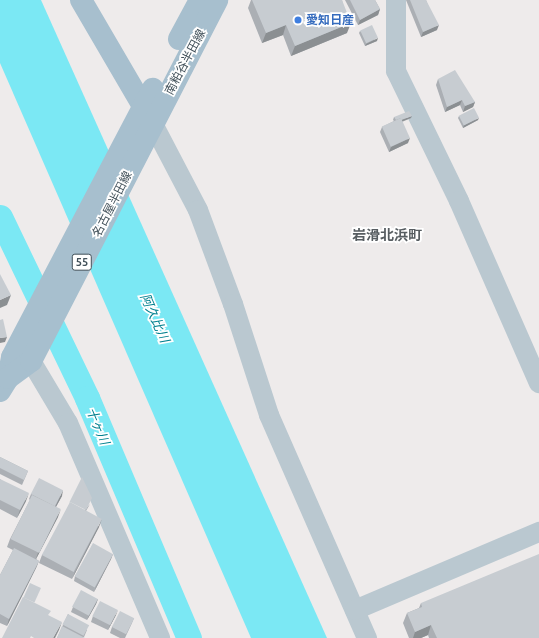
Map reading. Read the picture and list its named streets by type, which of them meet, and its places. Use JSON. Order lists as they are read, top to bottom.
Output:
{
  "streets": {
    "main road": ["南粕谷半田線", "名古屋半田線", "55"]
  },
  "crossings": [
    ["南粕谷半田線", "名古屋半田線"]
  ],
  "districts": ["岩滑北浜町"],
  "water": ["阿久比川", "十ヶ川"],
  "places": ["愛知日産"]
}
